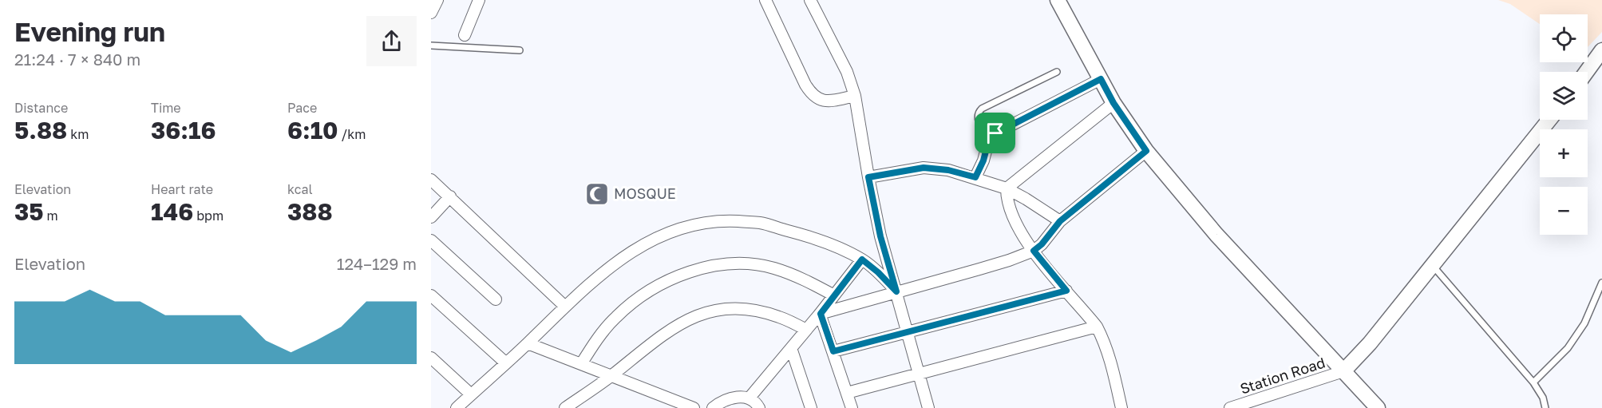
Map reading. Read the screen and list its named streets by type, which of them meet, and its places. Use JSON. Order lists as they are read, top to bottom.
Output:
{
  "streets": {
    "street": ["Station Road"]
  },
  "places": {
    "mosque": ["MOSQUE"]
  },
  "page": {
    "heading": ["Evening run", "21:24 · 7 × 840 m"],
    "map_buttons": ["+", "−"],
    "stats": [
      ["Distance", "5.88 km"],
      ["Time", "36:16"],
      ["Pace", "6:10 /km"],
      ["Elevation", "35 m"],
      ["Heart rate", "146 bpm"],
      ["kcal", "388"]
    ],
    "chart": ["Elevation", "124–129 m"]
  }
}
